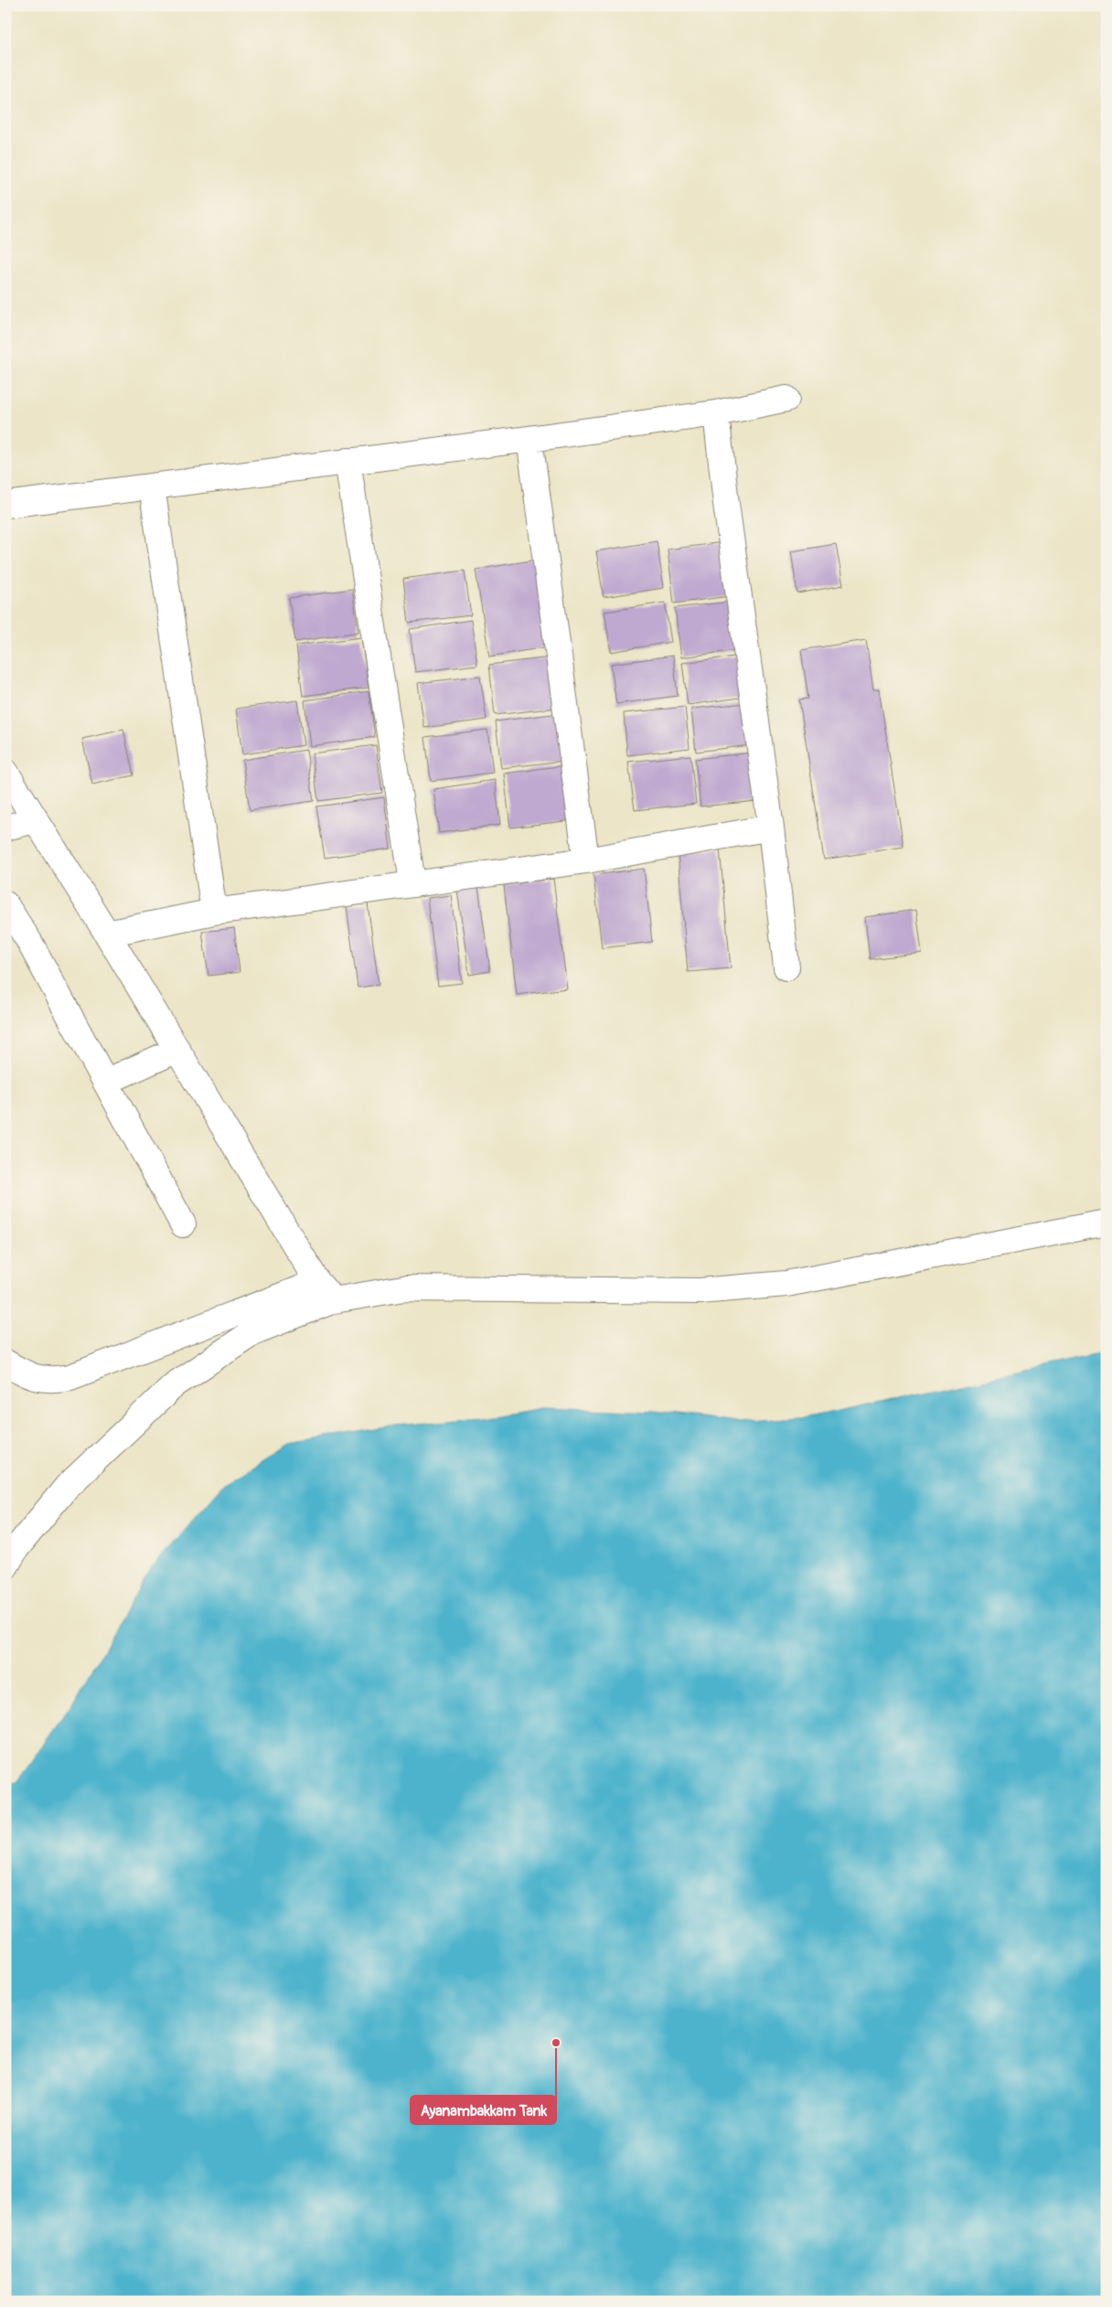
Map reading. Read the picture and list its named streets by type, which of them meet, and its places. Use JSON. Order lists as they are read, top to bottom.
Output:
{
  "places": ["Ayanambakkam Tank"]
}
